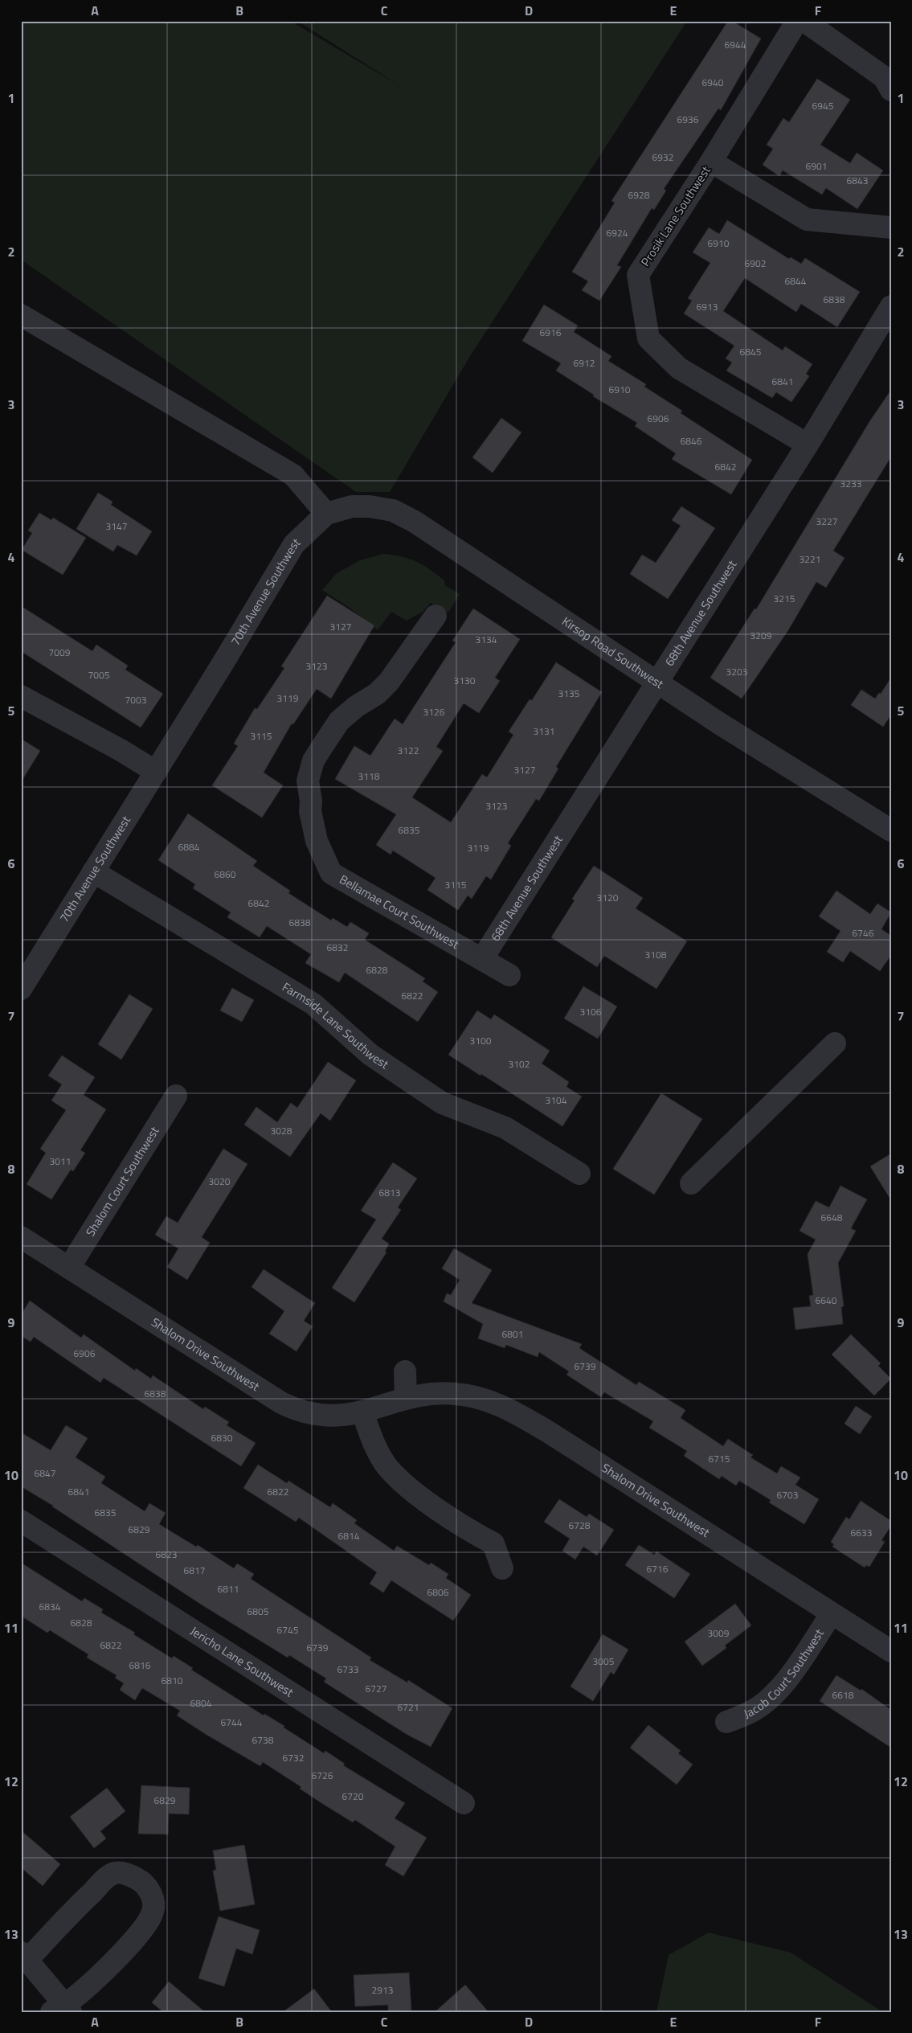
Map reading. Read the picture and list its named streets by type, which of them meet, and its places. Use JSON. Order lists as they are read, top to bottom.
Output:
{
  "streets": {
    "street": [
      "Prosik Lane Southwest",
      "70th Avenue Southwest",
      "68th Avenue Southwest",
      "Kirsop Road Southwest",
      "Bellamae Court Southwest",
      "Farmside Lane Southwest",
      "Shalom Court Southwest",
      "Shalom Drive Southwest",
      "Jericho Lane Southwest",
      "Jacob Court Southwest"
    ]
  },
  "crossings": [
    ["Prosik Lane Southwest", "68th Avenue Southwest"],
    ["70th Avenue Southwest", "Kirsop Road Southwest"],
    ["70th Avenue Southwest", "Farmside Lane Southwest"],
    ["68th Avenue Southwest", "Kirsop Road Southwest"],
    ["68th Avenue Southwest", "Bellamae Court Southwest"],
    ["Shalom Court Southwest", "Shalom Drive Southwest"],
    ["Shalom Drive Southwest", "Jacob Court Southwest"]
  ],
  "house_numbers": [
    "6944",
    "6940",
    "6945",
    "6936",
    "6932",
    "6901",
    "6843",
    "6928",
    "6924",
    "6910",
    "6902",
    "6844",
    "6838",
    "6913",
    "6916",
    "6845",
    "6912",
    "6841",
    "6910",
    "6906",
    "6846",
    "6842",
    "3233",
    "3227",
    "3147",
    "3221",
    "3215",
    "3127",
    "3209",
    "3134",
    "7009",
    "3123",
    "3203",
    "7005",
    "3130",
    "3135",
    "3119",
    "7003",
    "3126",
    "3131",
    "3115",
    "3122",
    "3127",
    "3118",
    "3123",
    "6835",
    "6884",
    "3119",
    "6860",
    "3115",
    "3120",
    "6842",
    "6838",
    "6746",
    "6832",
    "3108",
    "6828",
    "6822",
    "3106",
    "3100",
    "3102",
    "3104",
    "3028",
    "3011",
    "3020",
    "6813",
    "6648",
    "6640",
    "6801",
    "6906",
    "6739",
    "6838",
    "6830",
    "6715",
    "6847",
    "6841",
    "6822",
    "6703",
    "6835",
    "6728",
    "6829",
    "6633",
    "6814",
    "6823",
    "6716",
    "6817",
    "6811",
    "6806",
    "6834",
    "6805",
    "6828",
    "6745",
    "3009",
    "6822",
    "6739",
    "3005",
    "6816",
    "6733",
    "6810",
    "6727",
    "6618",
    "6804",
    "6721",
    "6744",
    "6738",
    "6732",
    "6726",
    "6720",
    "6829",
    "2913"
  ],
  "grid": {
    "columns": [
      "A",
      "B",
      "C",
      "D",
      "E",
      "F"
    ],
    "rows": [
      "1",
      "2",
      "3",
      "4",
      "5",
      "6",
      "7",
      "8",
      "9",
      "10",
      "11",
      "12",
      "13"
    ]
  }
}
